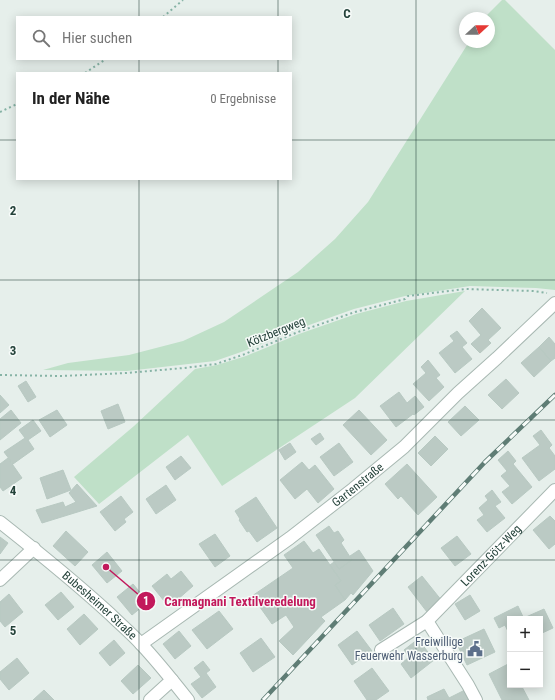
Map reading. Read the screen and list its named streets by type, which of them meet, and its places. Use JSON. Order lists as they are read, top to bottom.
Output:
{
  "streets": {
    "street": ["Gartenstraße", "Lorenz-Götz-Weg", "Bubesheimer Straße"],
    "path": ["Kötzbergweg"]
  },
  "crossings": [
    ["Kötzbergweg", "Gartenstraße"],
    ["Gartenstraße", "Bubesheimer Straße"]
  ],
  "places": {
    "other": ["Carmagnani Textilveredelung"],
    "public building": ["Freiwillige Feuerwehr Wasserburg"]
  },
  "north": "right",
  "page": {
    "search": "Hier suchen",
    "heading": ["In der Nähe", "0 Ergebnisse"],
    "map_buttons": ["+", "−"]
  },
  "grid": {
    "columns": ["C"],
    "rows": [
      "2",
      "3",
      "4",
      "5"
    ]
  }
}
